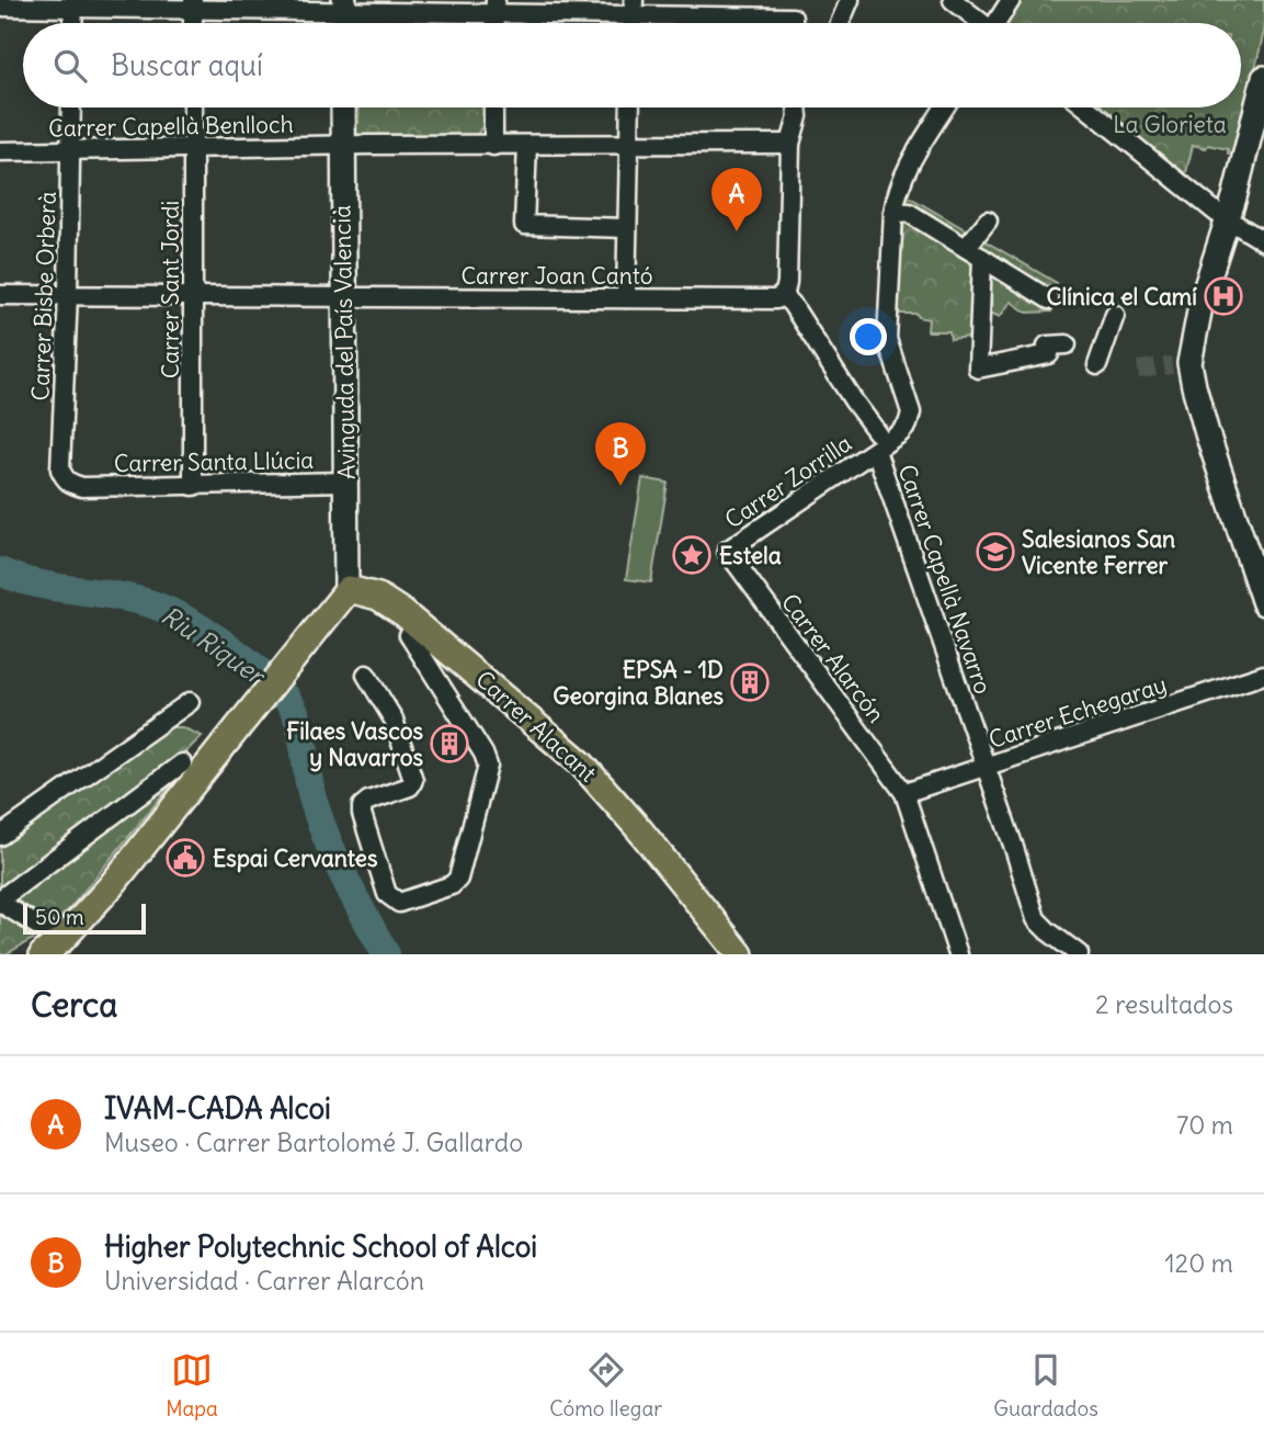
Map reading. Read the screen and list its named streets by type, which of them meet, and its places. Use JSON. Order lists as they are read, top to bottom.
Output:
{
  "streets": {
    "main road": ["Carrer Alacant"],
    "street": [
      "Carrer Capellà Benlloch",
      "Carrer Joan Cantó",
      "Carrer Sant Jordi",
      "Carrer Bisbe Orberà",
      "Avinguda del País Valencià",
      "Carrer Santa Llúcia",
      "Carrer Zorrilla",
      "Carrer Capellà Navarro",
      "Carrer Alarcón",
      "Carrer Echegaray"
    ]
  },
  "crossings": [
    ["Carrer Capellà Benlloch", "Carrer Sant Jordi"],
    ["Carrer Capellà Benlloch", "Carrer Bisbe Orberà"],
    ["Carrer Capellà Benlloch", "Avinguda del País Valencià"],
    ["Carrer Joan Cantó", "Carrer Sant Jordi"],
    ["Carrer Joan Cantó", "Carrer Bisbe Orberà"],
    ["Carrer Joan Cantó", "Avinguda del País Valencià"],
    ["Carrer Joan Cantó", "Carrer Capellà Navarro"],
    ["Carrer Sant Jordi", "Carrer Santa Llúcia"],
    ["Carrer Bisbe Orberà", "Carrer Santa Llúcia"],
    ["Avinguda del País Valencià", "Carrer Santa Llúcia"],
    ["Avinguda del País Valencià", "Carrer Alacant"],
    ["Carrer Zorrilla", "Carrer Capellà Navarro"],
    ["Carrer Zorrilla", "Carrer Alarcón"],
    ["Carrer Capellà Navarro", "Carrer Echegaray"],
    ["Carrer Alarcón", "Carrer Echegaray"]
  ],
  "water": ["Riu Riquer"],
  "parks": ["La Glorieta"],
  "places": {
    "hospital": ["Clínica el Camí"],
    "school or university": ["Salesianos San Vicente Ferrer"],
    "place": ["Estela"],
    "building": ["EPSA - 1D Georgina Blanes", "Filaes Vascos y Navarros"],
    "public building": ["Espai Cervantes"]
  },
  "scale_bar": "50 m",
  "page": {
    "search": "Buscar aquí",
    "pins": ["A", "B"],
    "scale": "50 m",
    "heading": ["Cerca", "2 resultados"],
    "list": [
      {
        "mark": "A",
        "name": "IVAM-CADA Alcoi",
        "note": "Museo · Carrer Bartolomé J. Gallardo",
        "value": "70 m"
      },
      {
        "mark": "B",
        "name": "Higher Polytechnic School of Alcoi",
        "note": "Universidad · Carrer Alarcón",
        "value": "120 m"
      }
    ],
    "nav": ["Mapa", "Cómo llegar", "Guardados"]
  }
}
